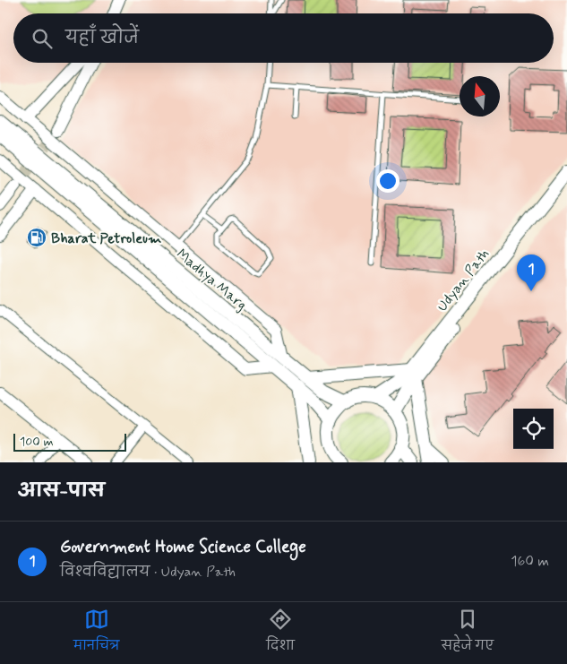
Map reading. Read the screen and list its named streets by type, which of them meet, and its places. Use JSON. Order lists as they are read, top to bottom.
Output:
{
  "streets": {
    "main road": ["Madhya Marg", "Udyan Path"]
  },
  "places": {
    "fuel station": ["Bharat Petroleum"]
  },
  "scale_bar": "100 m",
  "north": "top",
  "page": {
    "search": "यहाँ खोजें",
    "pins": "1",
    "scale": "100 m",
    "heading": "आस-पास",
    "list": [
      {
        "mark": "1",
        "name": "Government Home Science College",
        "note": "विश्वविद्यालय · Udyan Path",
        "value": "160 m"
      }
    ],
    "nav": ["मानचित्र", "दिशा", "सहेजे गए"]
  }
}
